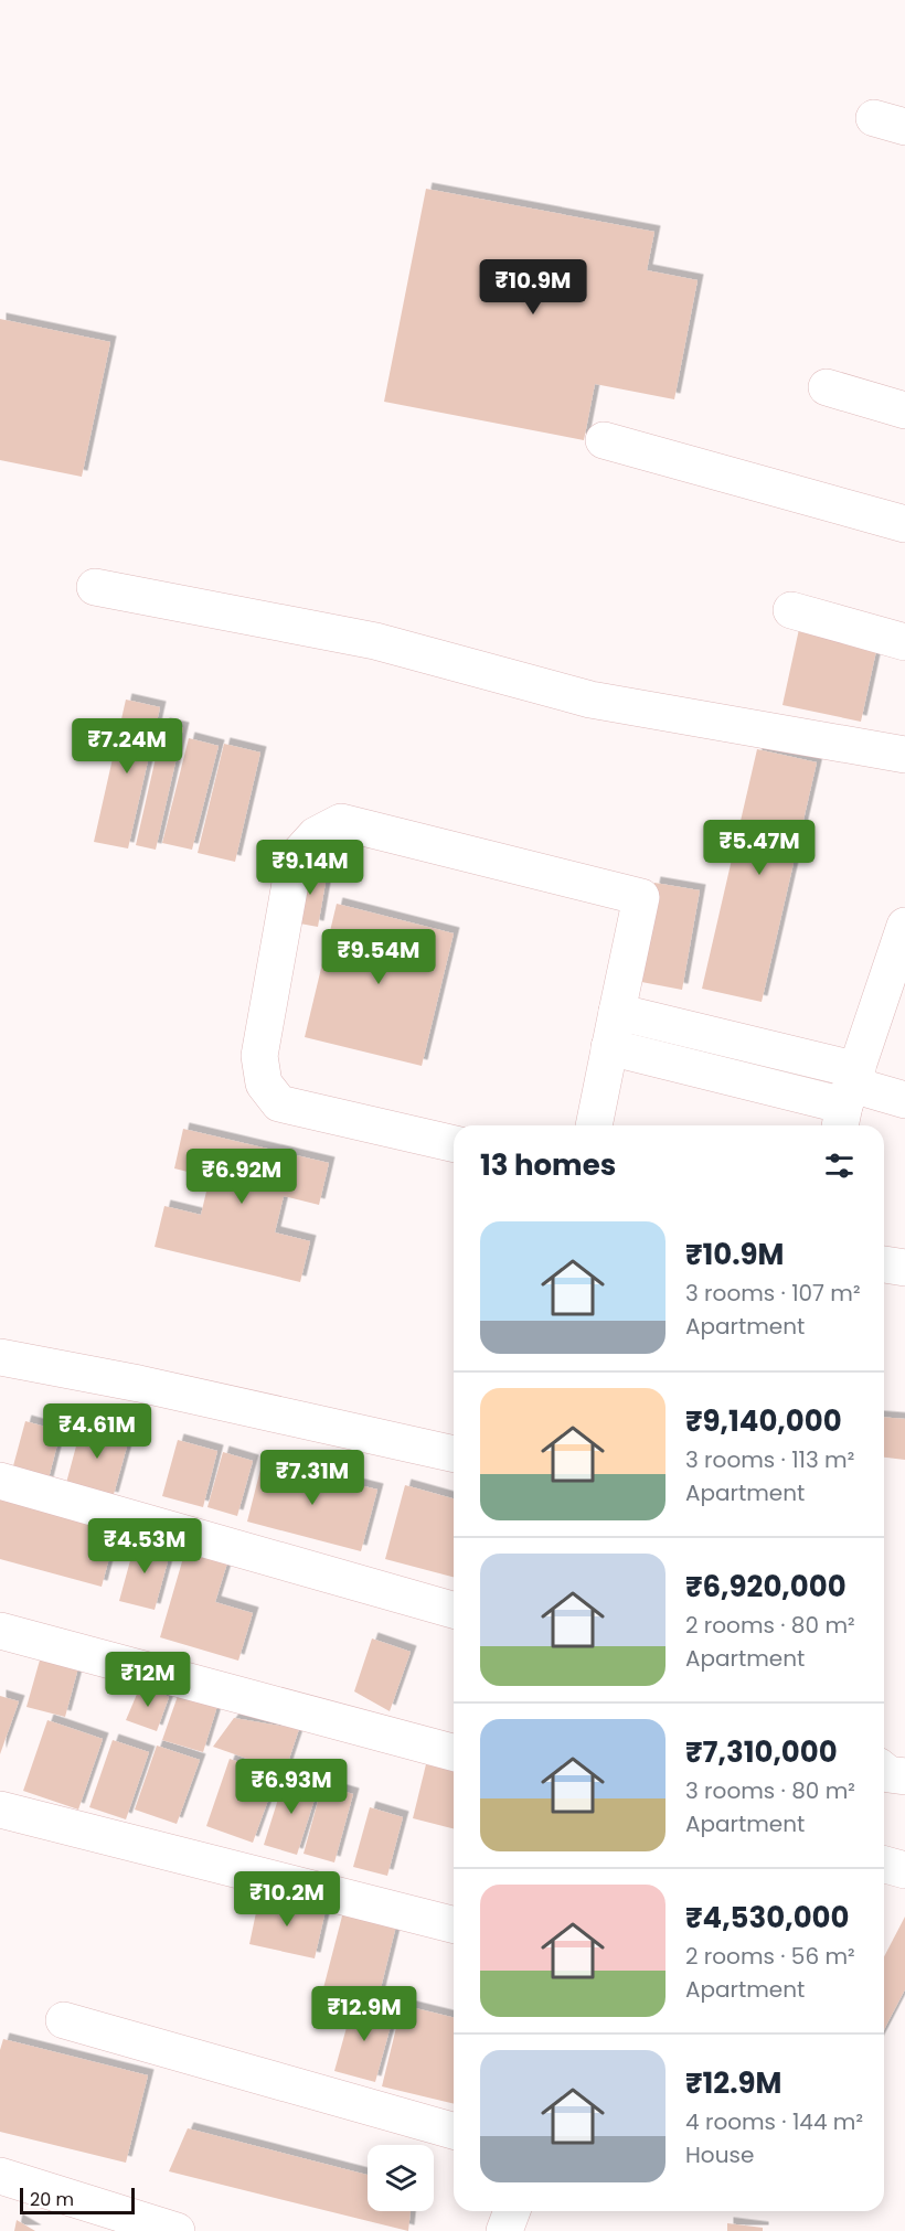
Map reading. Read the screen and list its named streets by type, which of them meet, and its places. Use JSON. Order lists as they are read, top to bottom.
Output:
{
  "scale_bar": "20 m",
  "page": {
    "price": [
      "₹10.9M",
      "₹7.24M",
      "₹5.47M",
      "₹9.14M",
      "₹9.54M",
      "₹6.92M",
      "₹4.61M",
      "₹7.31M",
      "₹4.53M",
      "₹12M",
      "₹6.93M",
      "₹10.2M",
      "₹12.9M"
    ],
    "heading": "13 homes",
    "list": [
      {
        "name": "₹10.9M",
        "note": "3 rooms · 107 m² · Apartment"
      },
      {
        "name": "₹9,140,000",
        "note": "3 rooms · 113 m² · Apartment"
      },
      {
        "name": "₹6,920,000",
        "note": "2 rooms · 80 m² · Apartment"
      },
      {
        "name": "₹7,310,000",
        "note": "3 rooms · 80 m² · Apartment"
      },
      {
        "name": "₹4,530,000",
        "note": "2 rooms · 56 m² · Apartment"
      },
      {
        "name": "₹12.9M",
        "note": "4 rooms · 144 m² · House"
      }
    ],
    "scale": "20 m"
  }
}
